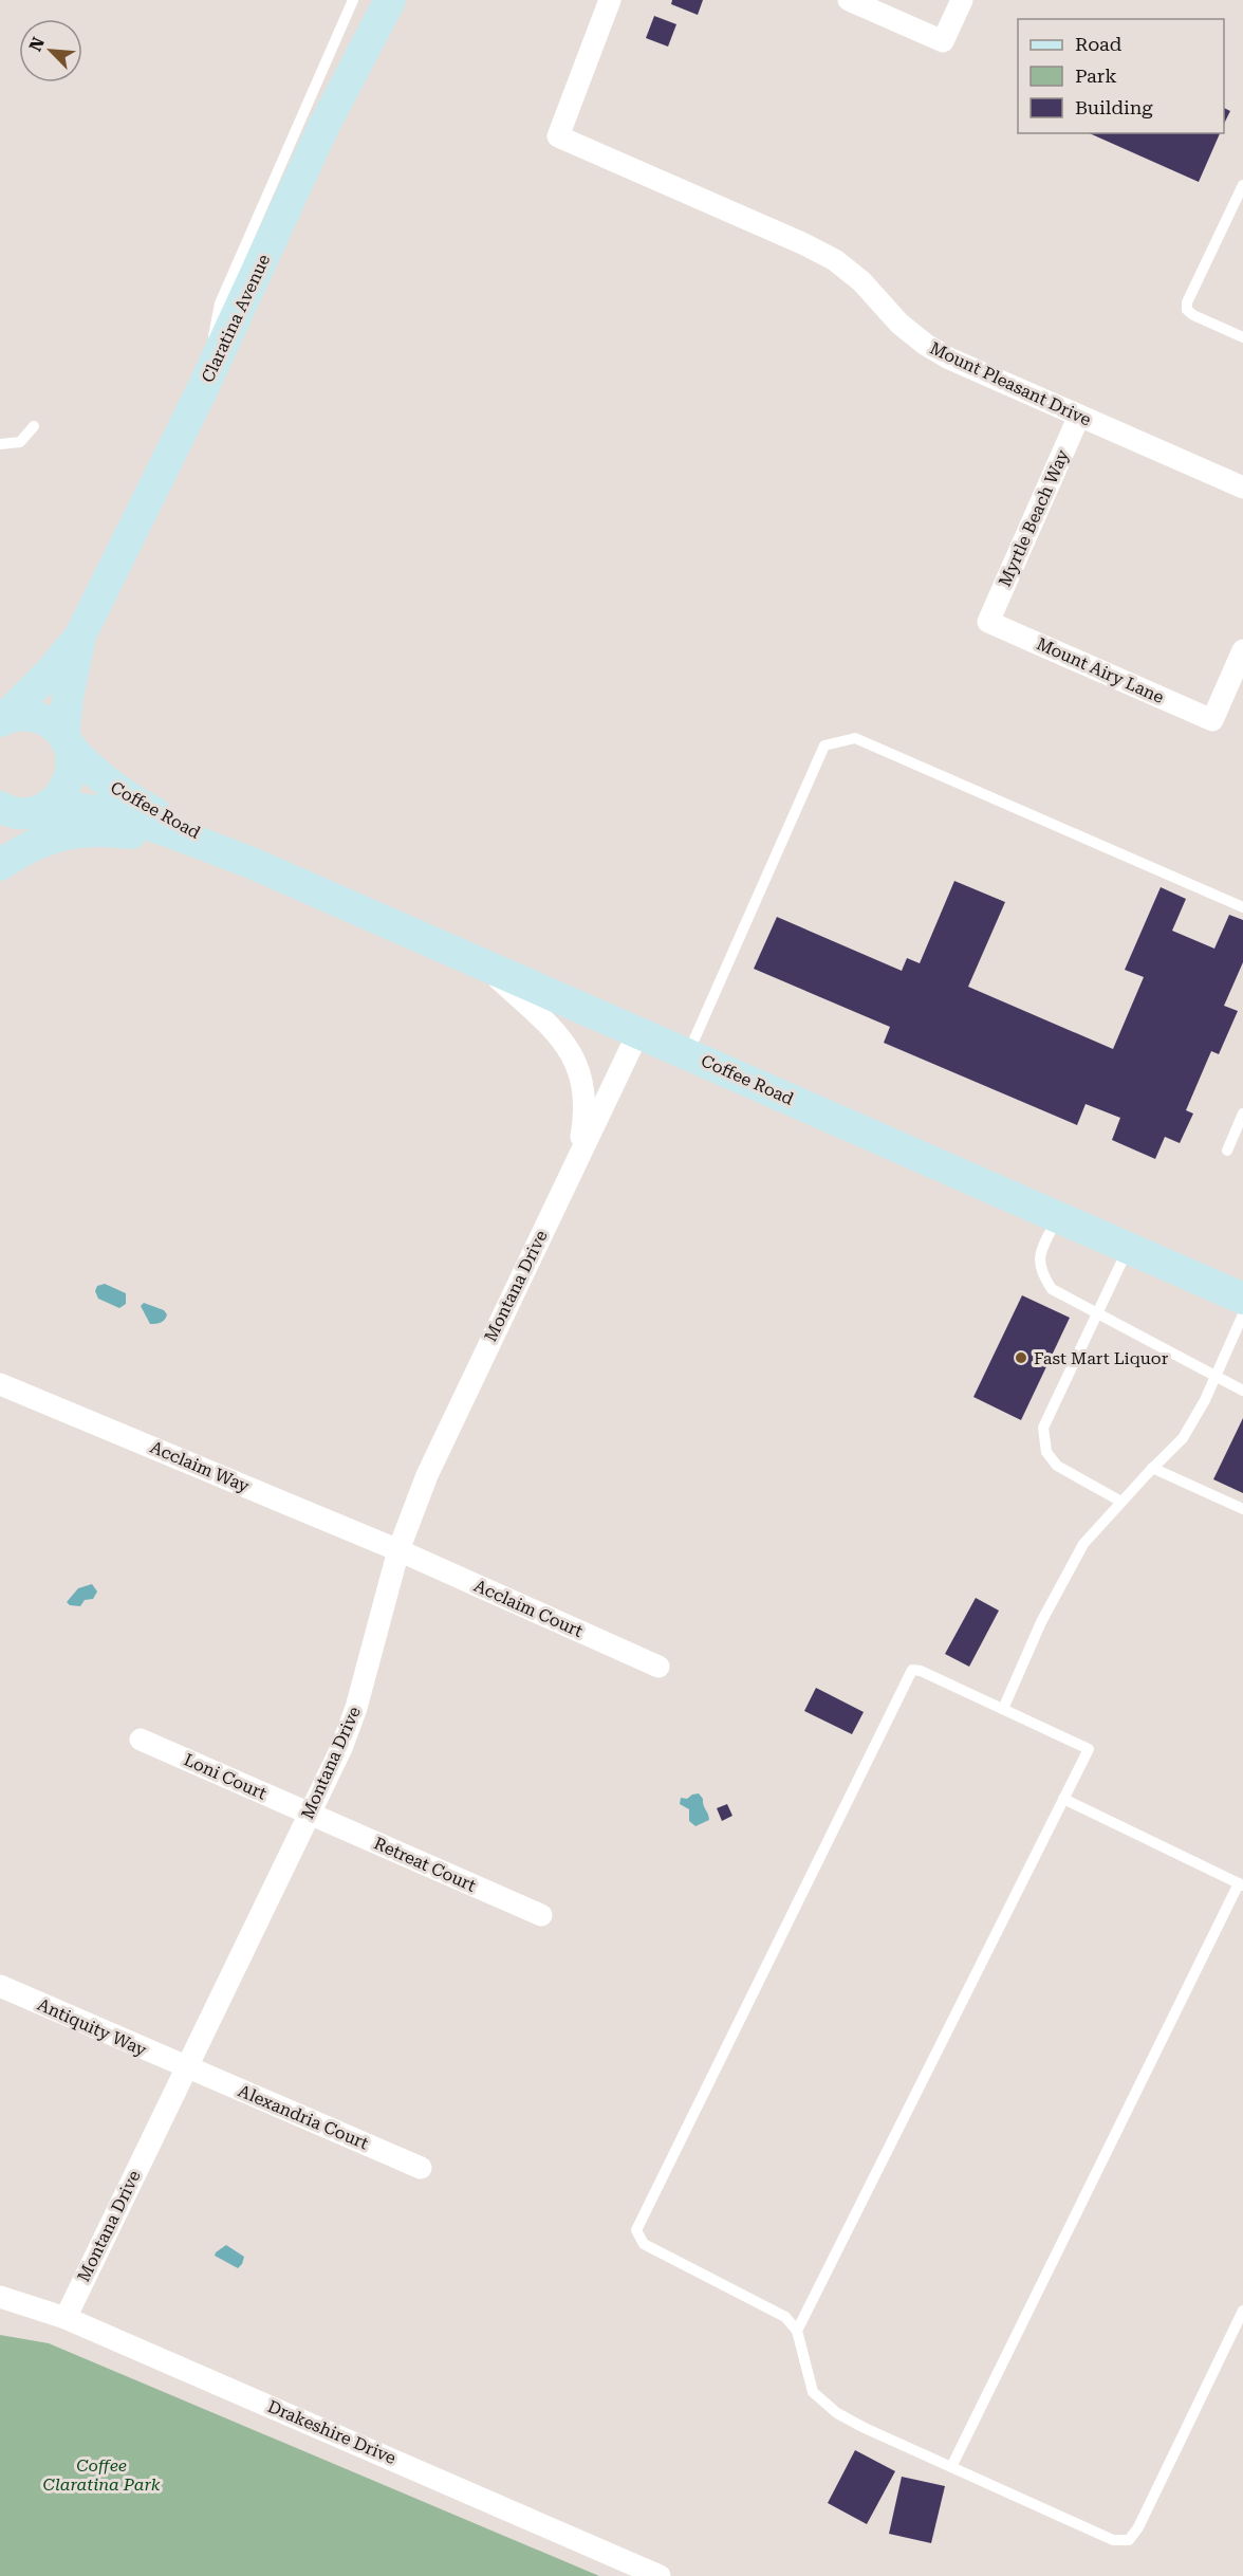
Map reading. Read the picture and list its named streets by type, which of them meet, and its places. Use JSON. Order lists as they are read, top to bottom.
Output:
{
  "streets": {
    "main road": ["Claratina Avenue", "Coffee Road"],
    "street": [
      "Mount Pleasant Drive",
      "Myrtle Beach Way",
      "Mount Airy Lane",
      "Montana Drive",
      "Acclaim Way",
      "Acclaim Court",
      "Loni Court",
      "Retreat Court",
      "Antiquity Way",
      "Alexandria Court",
      "Drakeshire Drive"
    ]
  },
  "crossings": [
    ["Claratina Avenue", "Coffee Road"],
    ["Mount Pleasant Drive", "Myrtle Beach Way"],
    ["Myrtle Beach Way", "Mount Airy Lane"],
    ["Coffee Road", "Montana Drive"],
    ["Montana Drive", "Acclaim Way"],
    ["Montana Drive", "Acclaim Court"],
    ["Montana Drive", "Loni Court"],
    ["Montana Drive", "Retreat Court"],
    ["Montana Drive", "Antiquity Way"],
    ["Montana Drive", "Alexandria Court"],
    ["Montana Drive", "Drakeshire Drive"],
    ["Acclaim Way", "Acclaim Court"],
    ["Loni Court", "Retreat Court"],
    ["Antiquity Way", "Alexandria Court"]
  ],
  "parks": ["Coffee Claratina Park"],
  "places": ["Fast Mart Liquor"],
  "legend": ["Road", "Park", "Building"],
  "north": "top left"
}
